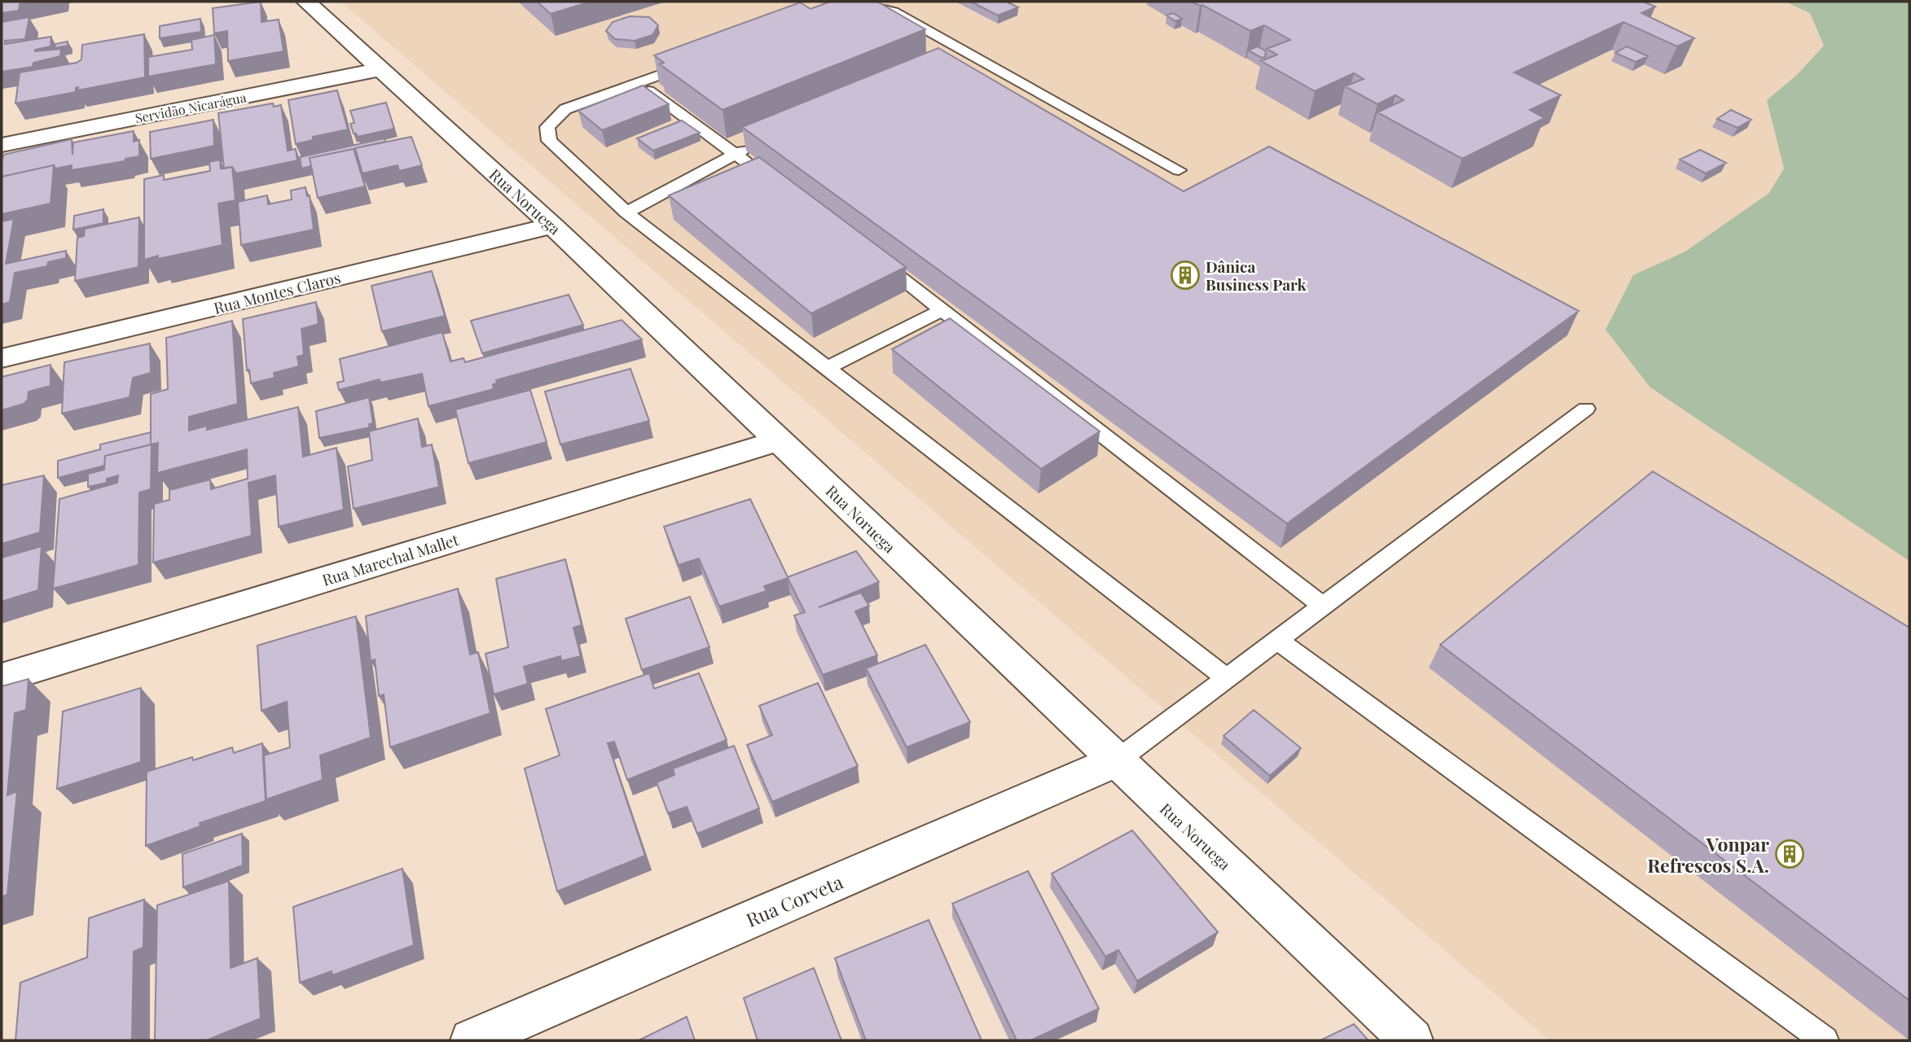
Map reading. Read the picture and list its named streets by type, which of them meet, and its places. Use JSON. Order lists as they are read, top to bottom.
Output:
{
  "streets": {
    "street": [
      "Servidão Nicarágua",
      "Rua Noruega",
      "Rua Montes Claros",
      "Rua Marechal Mallet",
      "Rua Corveta"
    ]
  },
  "crossings": [
    ["Servidão Nicarágua", "Rua Noruega"],
    ["Rua Noruega", "Rua Montes Claros"],
    ["Rua Noruega", "Rua Marechal Mallet"],
    ["Rua Noruega", "Rua Corveta"]
  ],
  "places": {
    "building": ["Dânica Business Park", "Vonpar Refrescos S.A."]
  }
}
